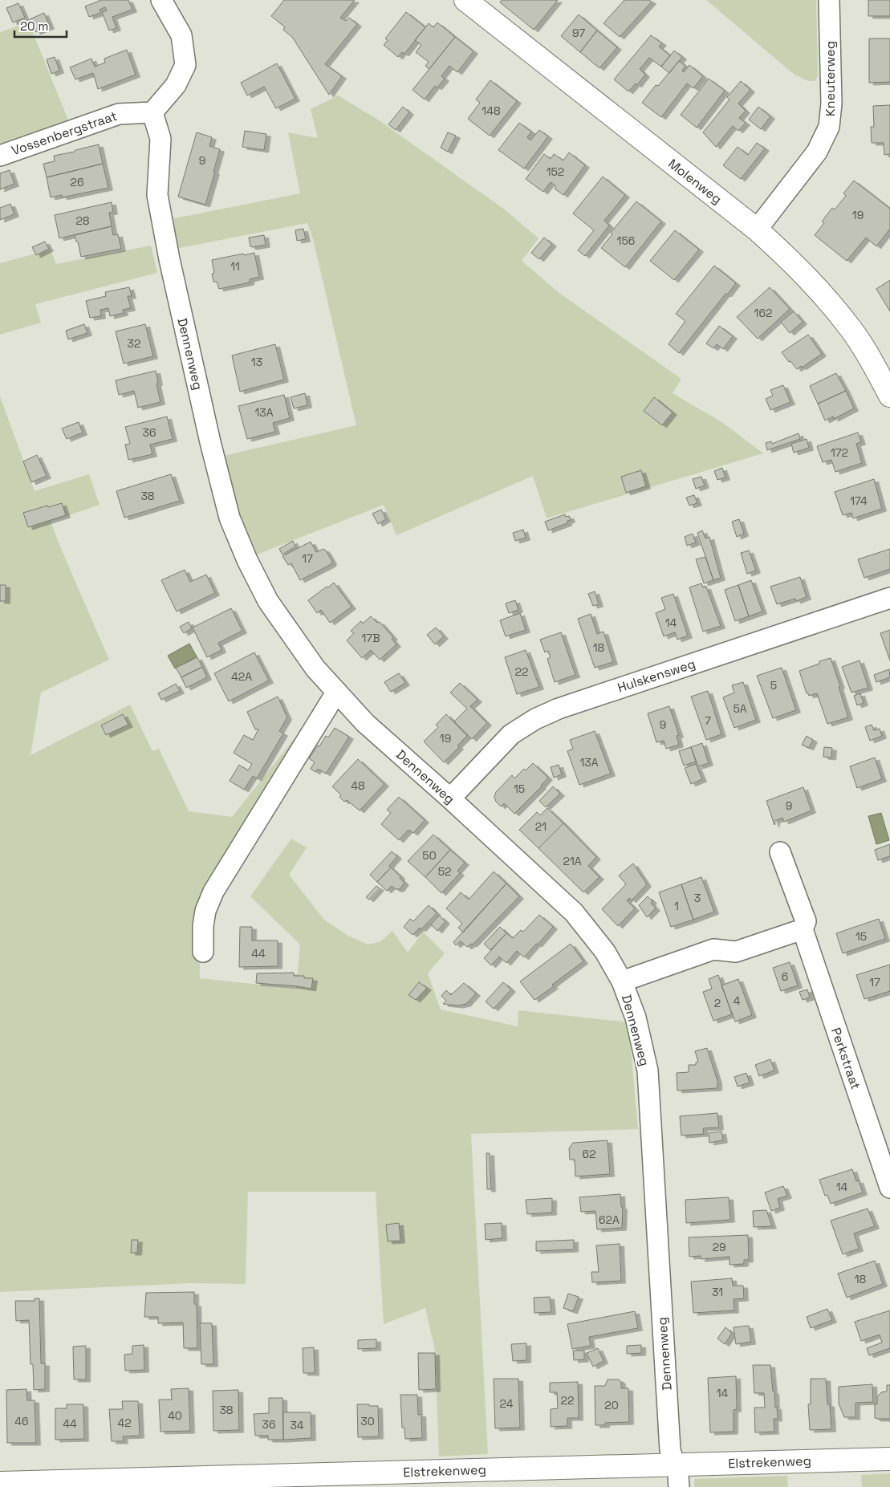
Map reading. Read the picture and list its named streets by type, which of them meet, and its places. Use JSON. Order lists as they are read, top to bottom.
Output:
{
  "streets": {
    "street": [
      "Kneuterweg",
      "Vossenbergstraat",
      "Molenweg",
      "Dennenweg",
      "Hulskensweg",
      "Perkstraat",
      "Elstrekenweg"
    ]
  },
  "crossings": [
    ["Kneuterweg", "Molenweg"],
    ["Vossenbergstraat", "Dennenweg"],
    ["Dennenweg", "Hulskensweg"],
    ["Dennenweg", "Elstrekenweg"]
  ],
  "house_numbers": [
    "97",
    "148",
    "9",
    "152",
    "26",
    "19",
    "28",
    "156",
    "11",
    "162",
    "32",
    "13",
    "13A",
    "36",
    "172",
    "38",
    "174",
    "17",
    "14",
    "17B",
    "18",
    "22",
    "42A",
    "5",
    "5A",
    "7",
    "9",
    "19",
    "13A",
    "48",
    "15",
    "9",
    "21",
    "50",
    "21A",
    "52",
    "3",
    "1",
    "15",
    "44",
    "6",
    "17",
    "4",
    "2",
    "62",
    "14",
    "62A",
    "29",
    "18",
    "31",
    "14",
    "22",
    "24",
    "20",
    "38",
    "40",
    "46",
    "30",
    "42",
    "44",
    "36",
    "34"
  ],
  "scale_bar": "20 m"
}
